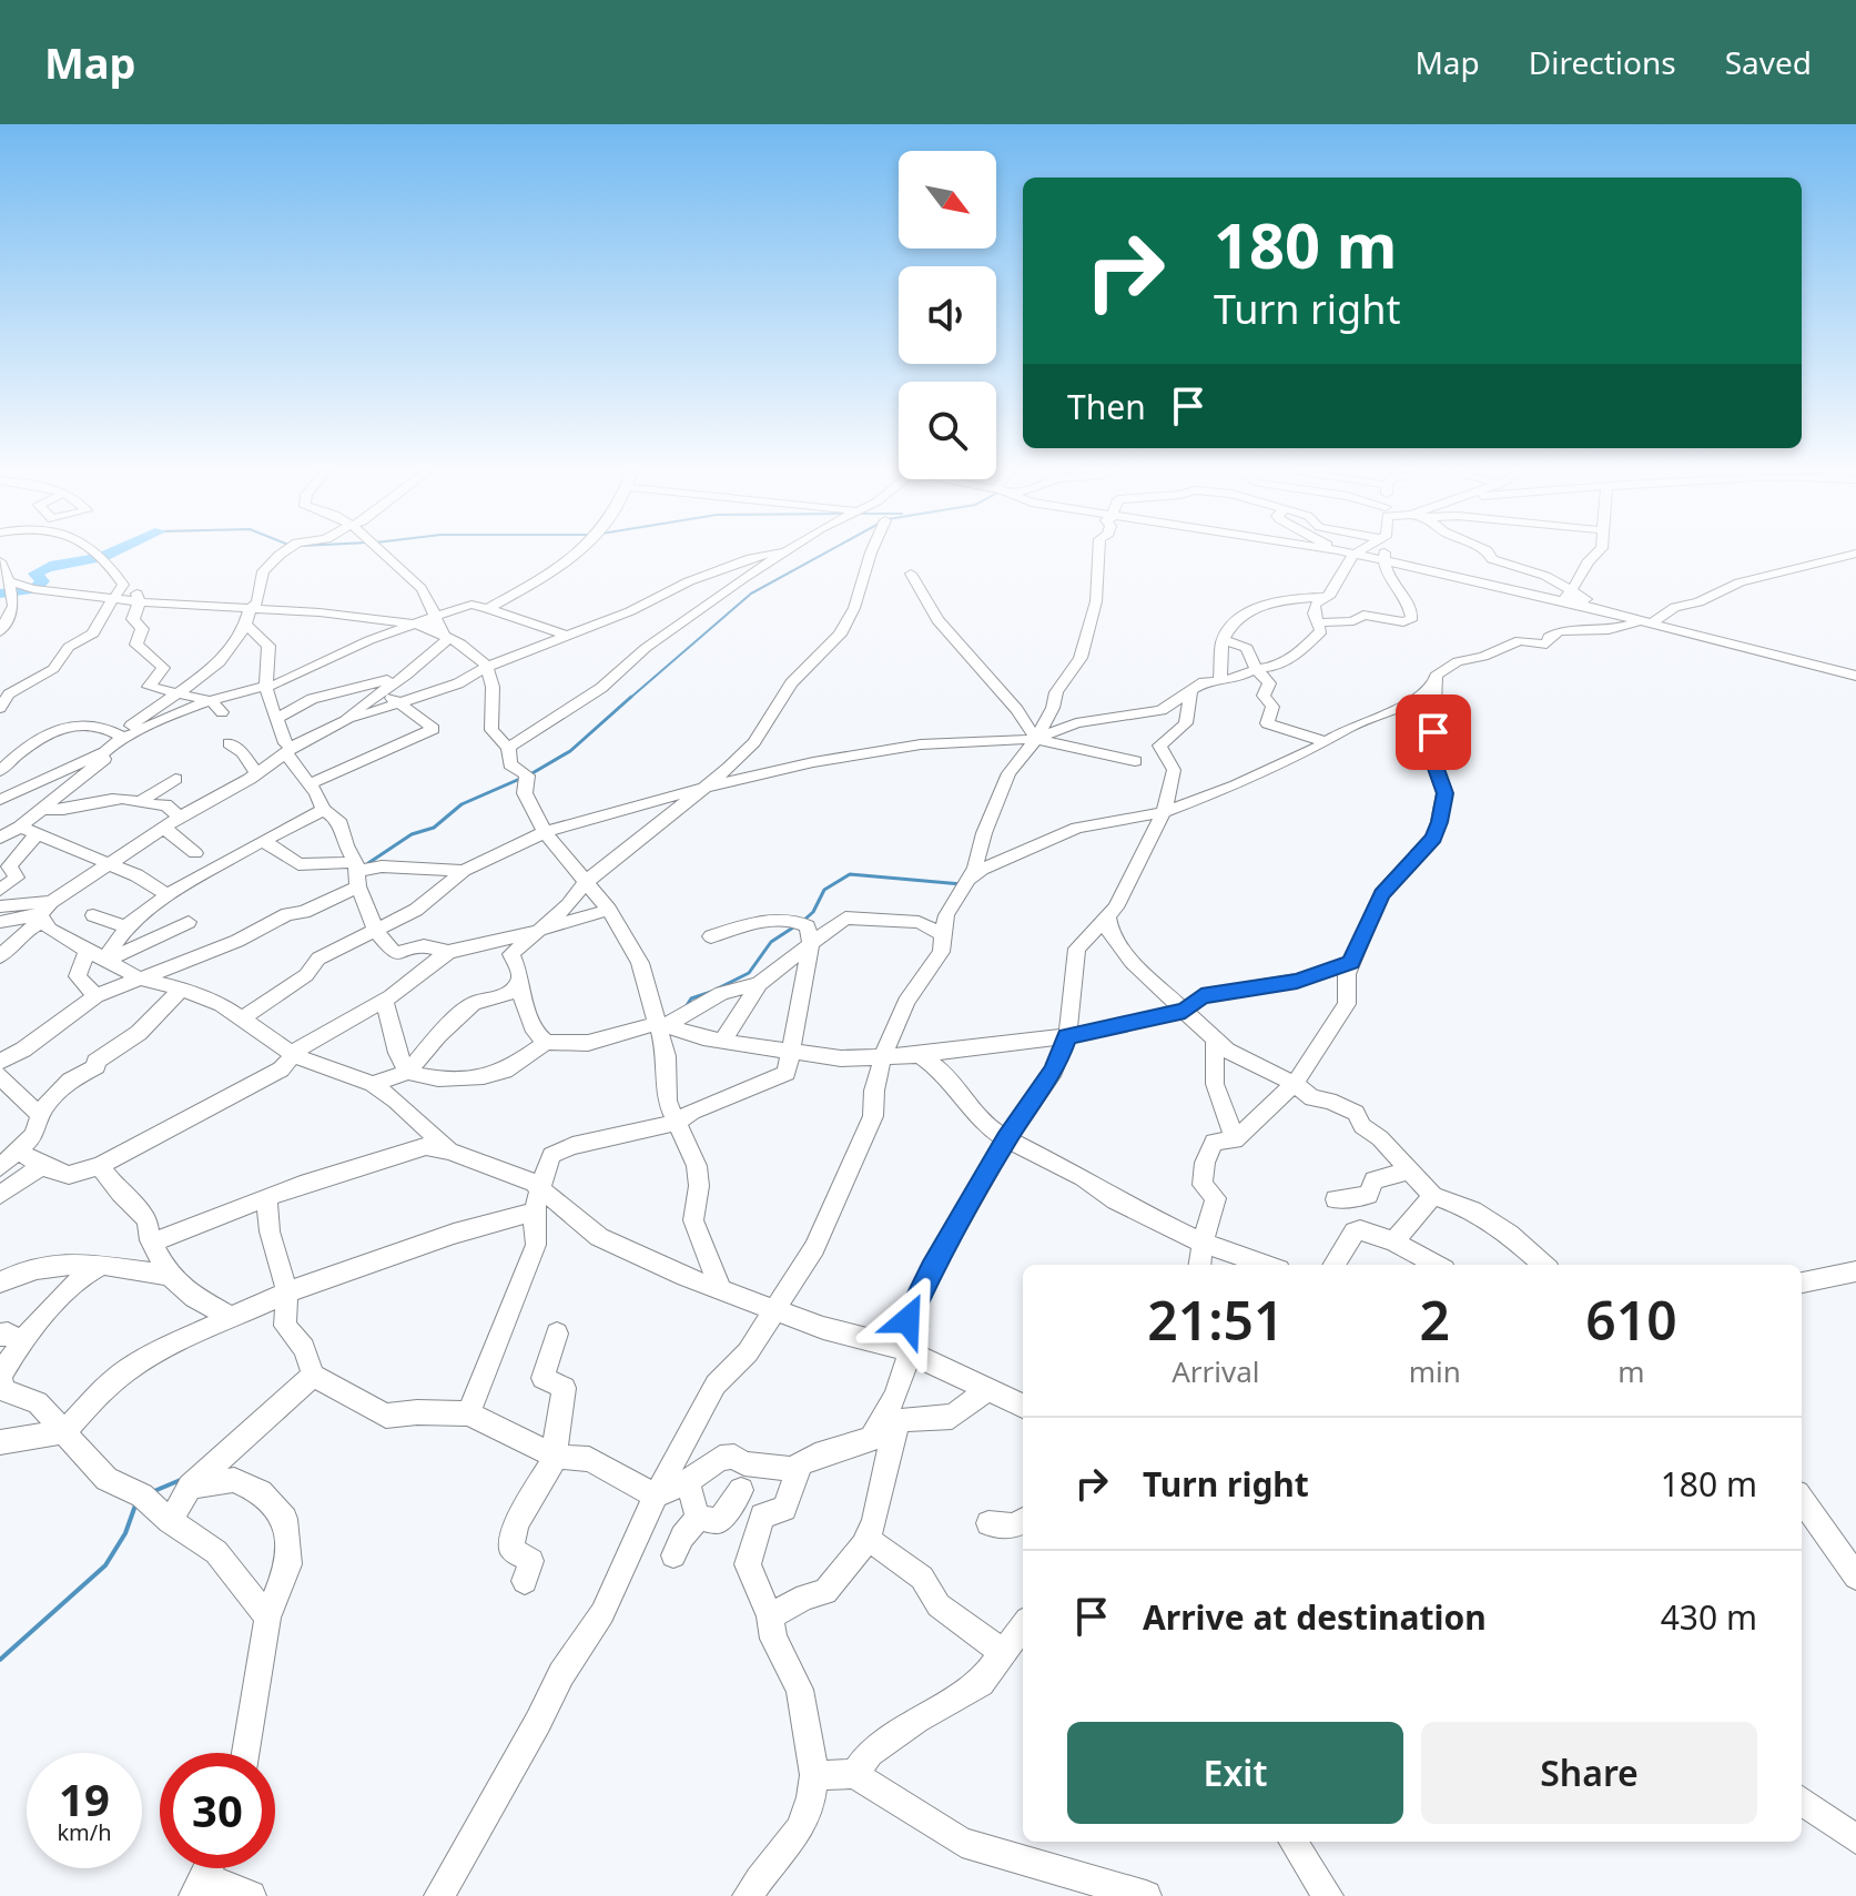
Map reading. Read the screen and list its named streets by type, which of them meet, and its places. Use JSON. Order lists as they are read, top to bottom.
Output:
{
  "north": "bottom right",
  "page": {
    "header": "Map",
    "nav": ["Map", "Directions", "Saved"],
    "turn": ["180 m", "Turn right"],
    "then": "Then",
    "eta": [
      "21:51",
      "Arrival",
      "2",
      "min",
      "610",
      "m"
    ],
    "list": [
      {
        "name": "Turn right",
        "value": "180 m"
      },
      {
        "name": "Arrive at destination",
        "value": "430 m"
      }
    ],
    "buttons": ["Exit", "Share"],
    "speed": "19 km/h",
    "limit": "30"
  }
}
